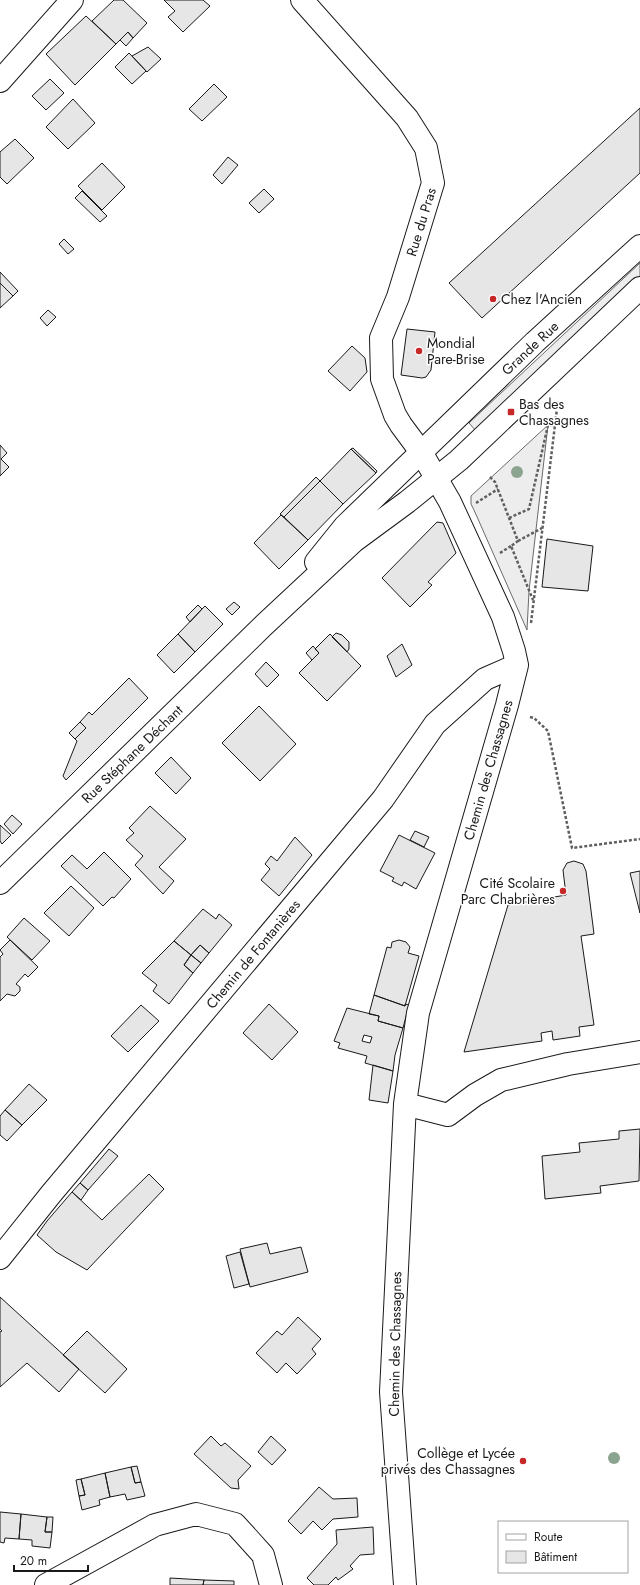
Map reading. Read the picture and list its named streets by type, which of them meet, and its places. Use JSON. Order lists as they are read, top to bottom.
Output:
{
  "streets": {
    "street": [
      "Rue du Pras",
      "Grande Rue",
      "Rue Stéphane Déchant",
      "Chemin des Chassagnes",
      "Chemin de Fontanières"
    ]
  },
  "crossings": [
    ["Rue du Pras", "Grande Rue"],
    ["Rue du Pras", "Rue Stéphane Déchant"],
    ["Rue du Pras", "Chemin des Chassagnes"],
    ["Grande Rue", "Rue Stéphane Déchant"],
    ["Grande Rue", "Chemin des Chassagnes"],
    ["Rue Stéphane Déchant", "Chemin des Chassagnes"],
    ["Chemin des Chassagnes", "Chemin de Fontanières"]
  ],
  "places": {
    "other": [
      "Chez l'Ancien",
      "Mondial Pare-Brise",
      "Cité Scolaire Parc Chabrières",
      "Collège et Lycée privés des Chassagnes"
    ],
    "transit": ["Bas des Chassagnes"]
  },
  "legend": ["Route", "Bâtiment"],
  "scale_bar": "20 m"
}
